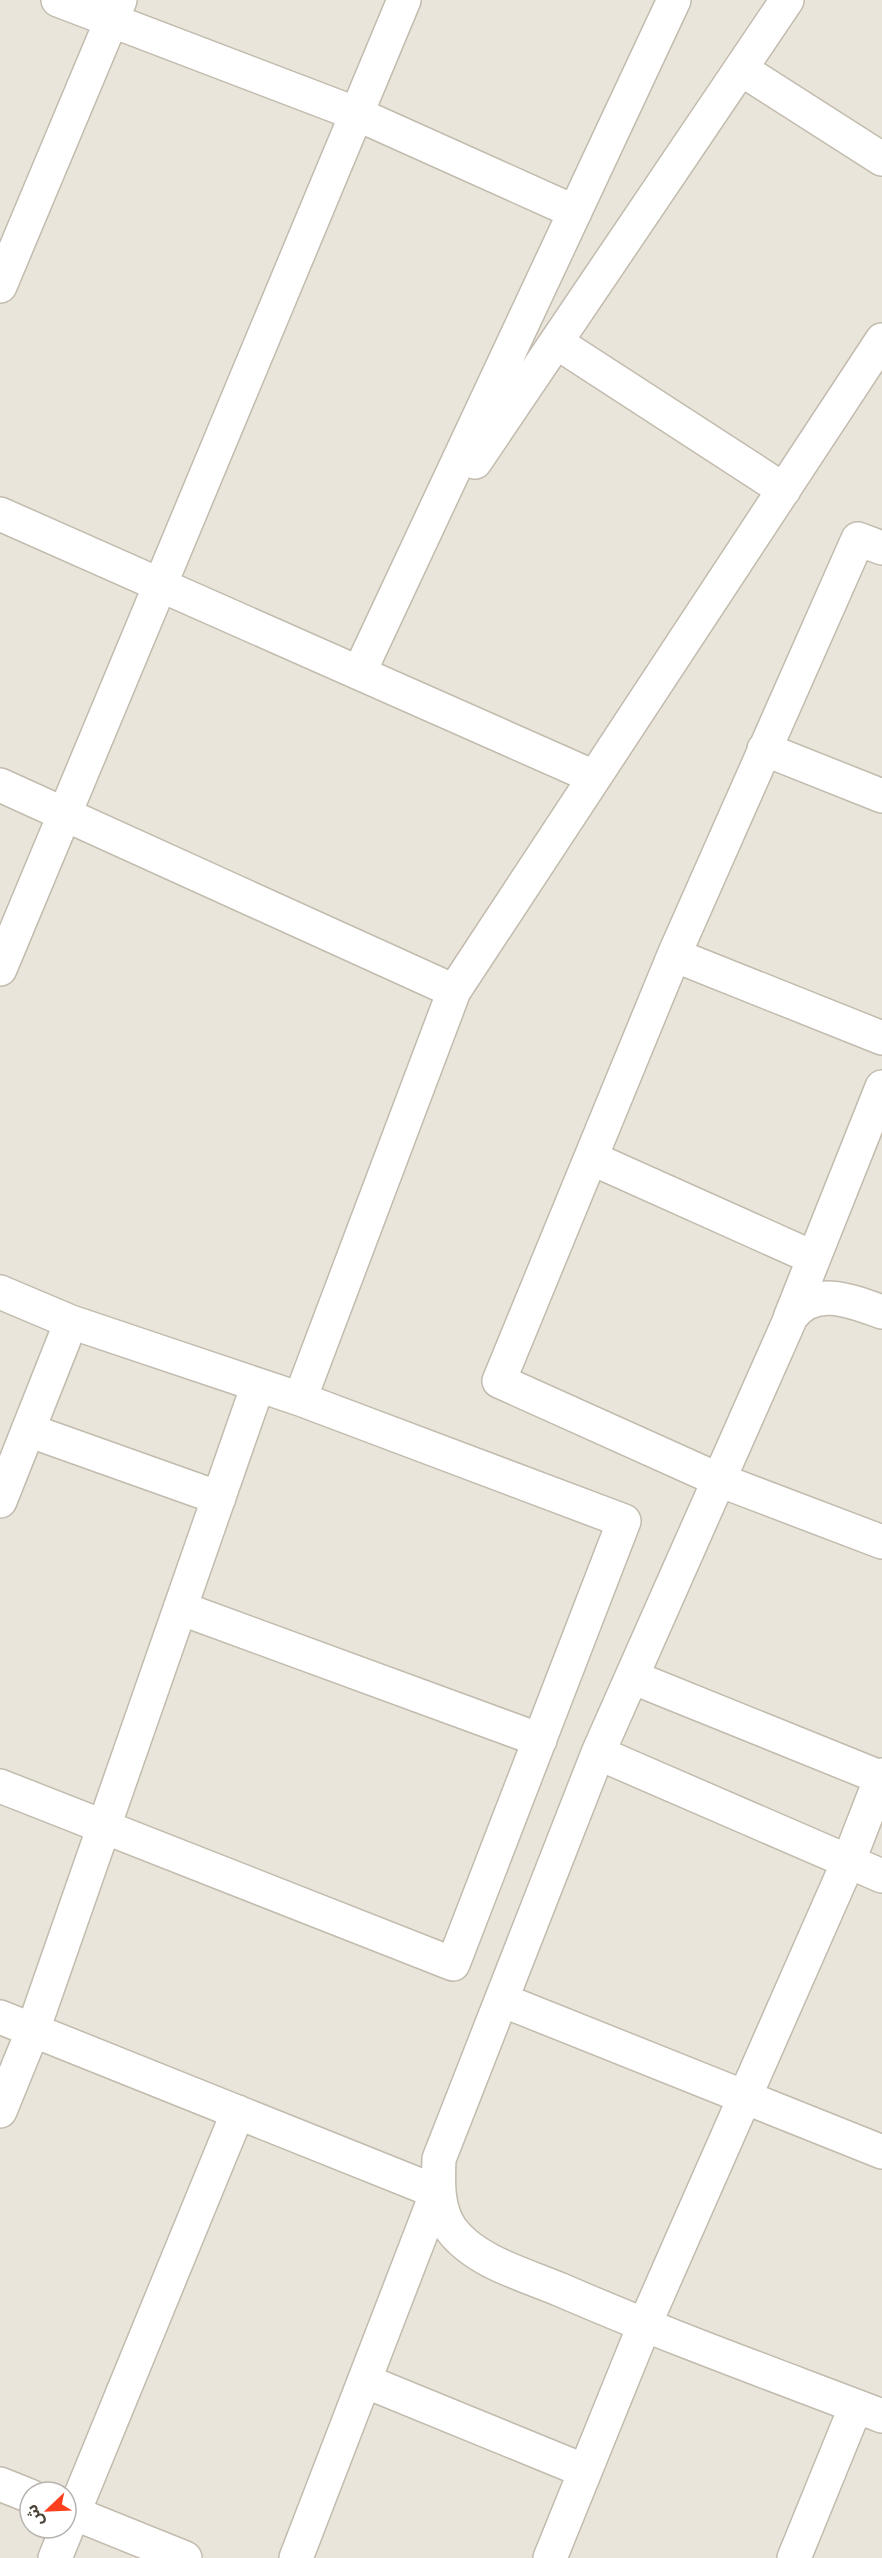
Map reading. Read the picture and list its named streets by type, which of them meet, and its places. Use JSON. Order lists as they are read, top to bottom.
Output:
{
  "north": "bottom left"
}
